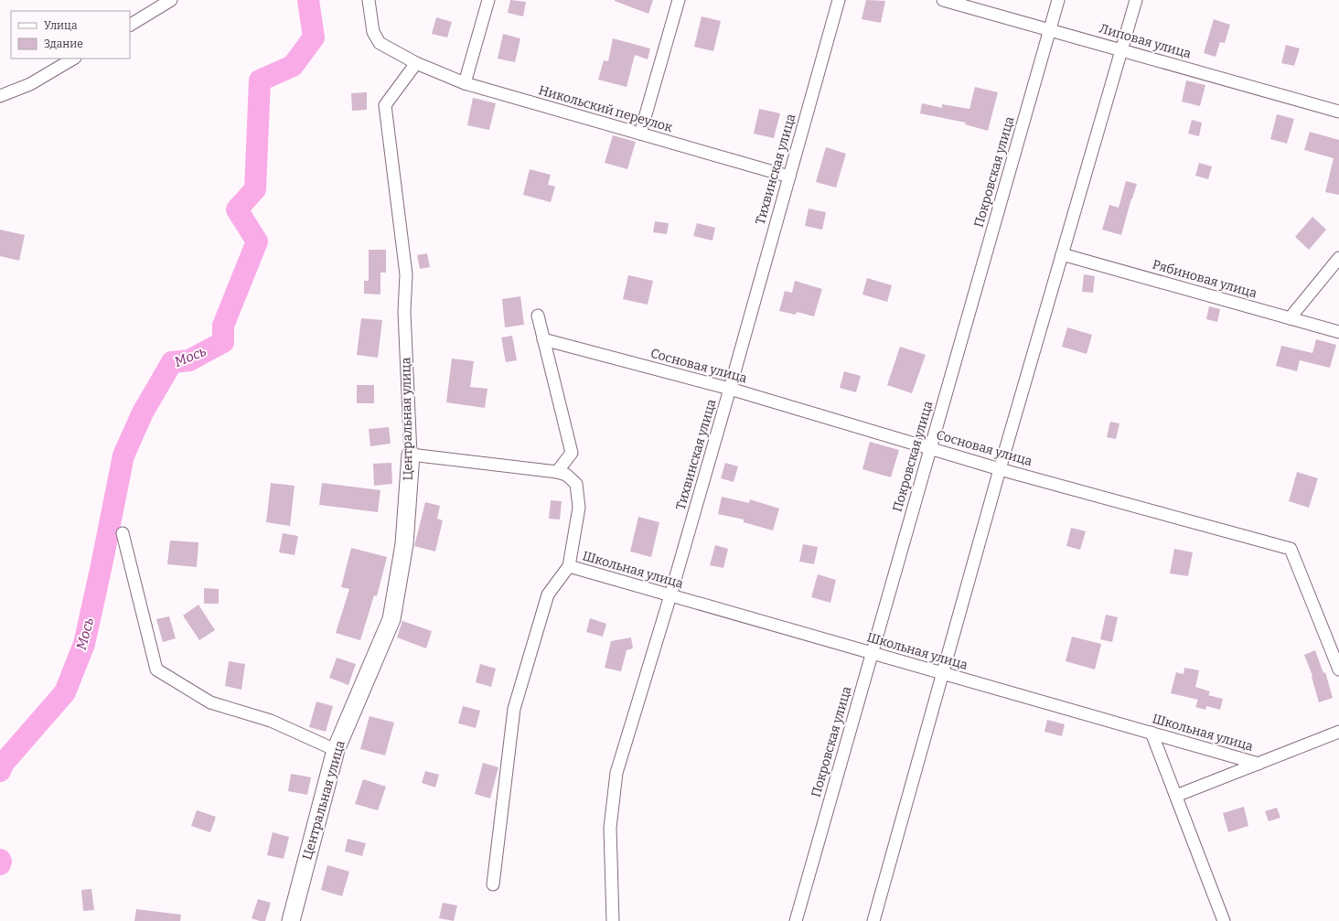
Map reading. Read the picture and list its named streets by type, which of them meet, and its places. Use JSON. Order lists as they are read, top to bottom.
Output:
{
  "streets": {
    "street": [
      "Липовая улица",
      "Никольский переулок",
      "Тихвинская улица",
      "Покровская улица",
      "Рябиновая улица",
      "Сосновая улица",
      "Центральная улица",
      "Школьная улица"
    ]
  },
  "crossings": [
    ["Липовая улица", "Покровская улица"],
    ["Никольский переулок", "Тихвинская улица"],
    ["Никольский переулок", "Центральная улица"],
    ["Тихвинская улица", "Сосновая улица"],
    ["Тихвинская улица", "Школьная улица"],
    ["Покровская улица", "Сосновая улица"],
    ["Покровская улица", "Школьная улица"]
  ],
  "water": ["Мось"],
  "legend": ["Улица", "Здание"]
}
